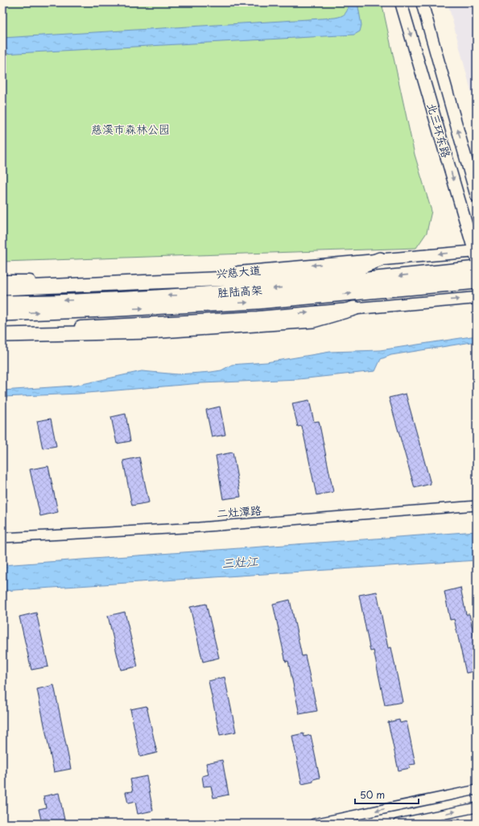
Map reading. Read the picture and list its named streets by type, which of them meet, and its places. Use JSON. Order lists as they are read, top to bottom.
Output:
{
  "streets": {
    "highway": ["胜陆高架"],
    "main road": ["北三环东路", "兴慈大道"],
    "street": ["二灶潭路"]
  },
  "crossings": [
    ["北三环东路", "兴慈大道"]
  ],
  "water": ["三灶江"],
  "parks": ["慈溪市森林公园"],
  "scale_bar": "50 m"
}
